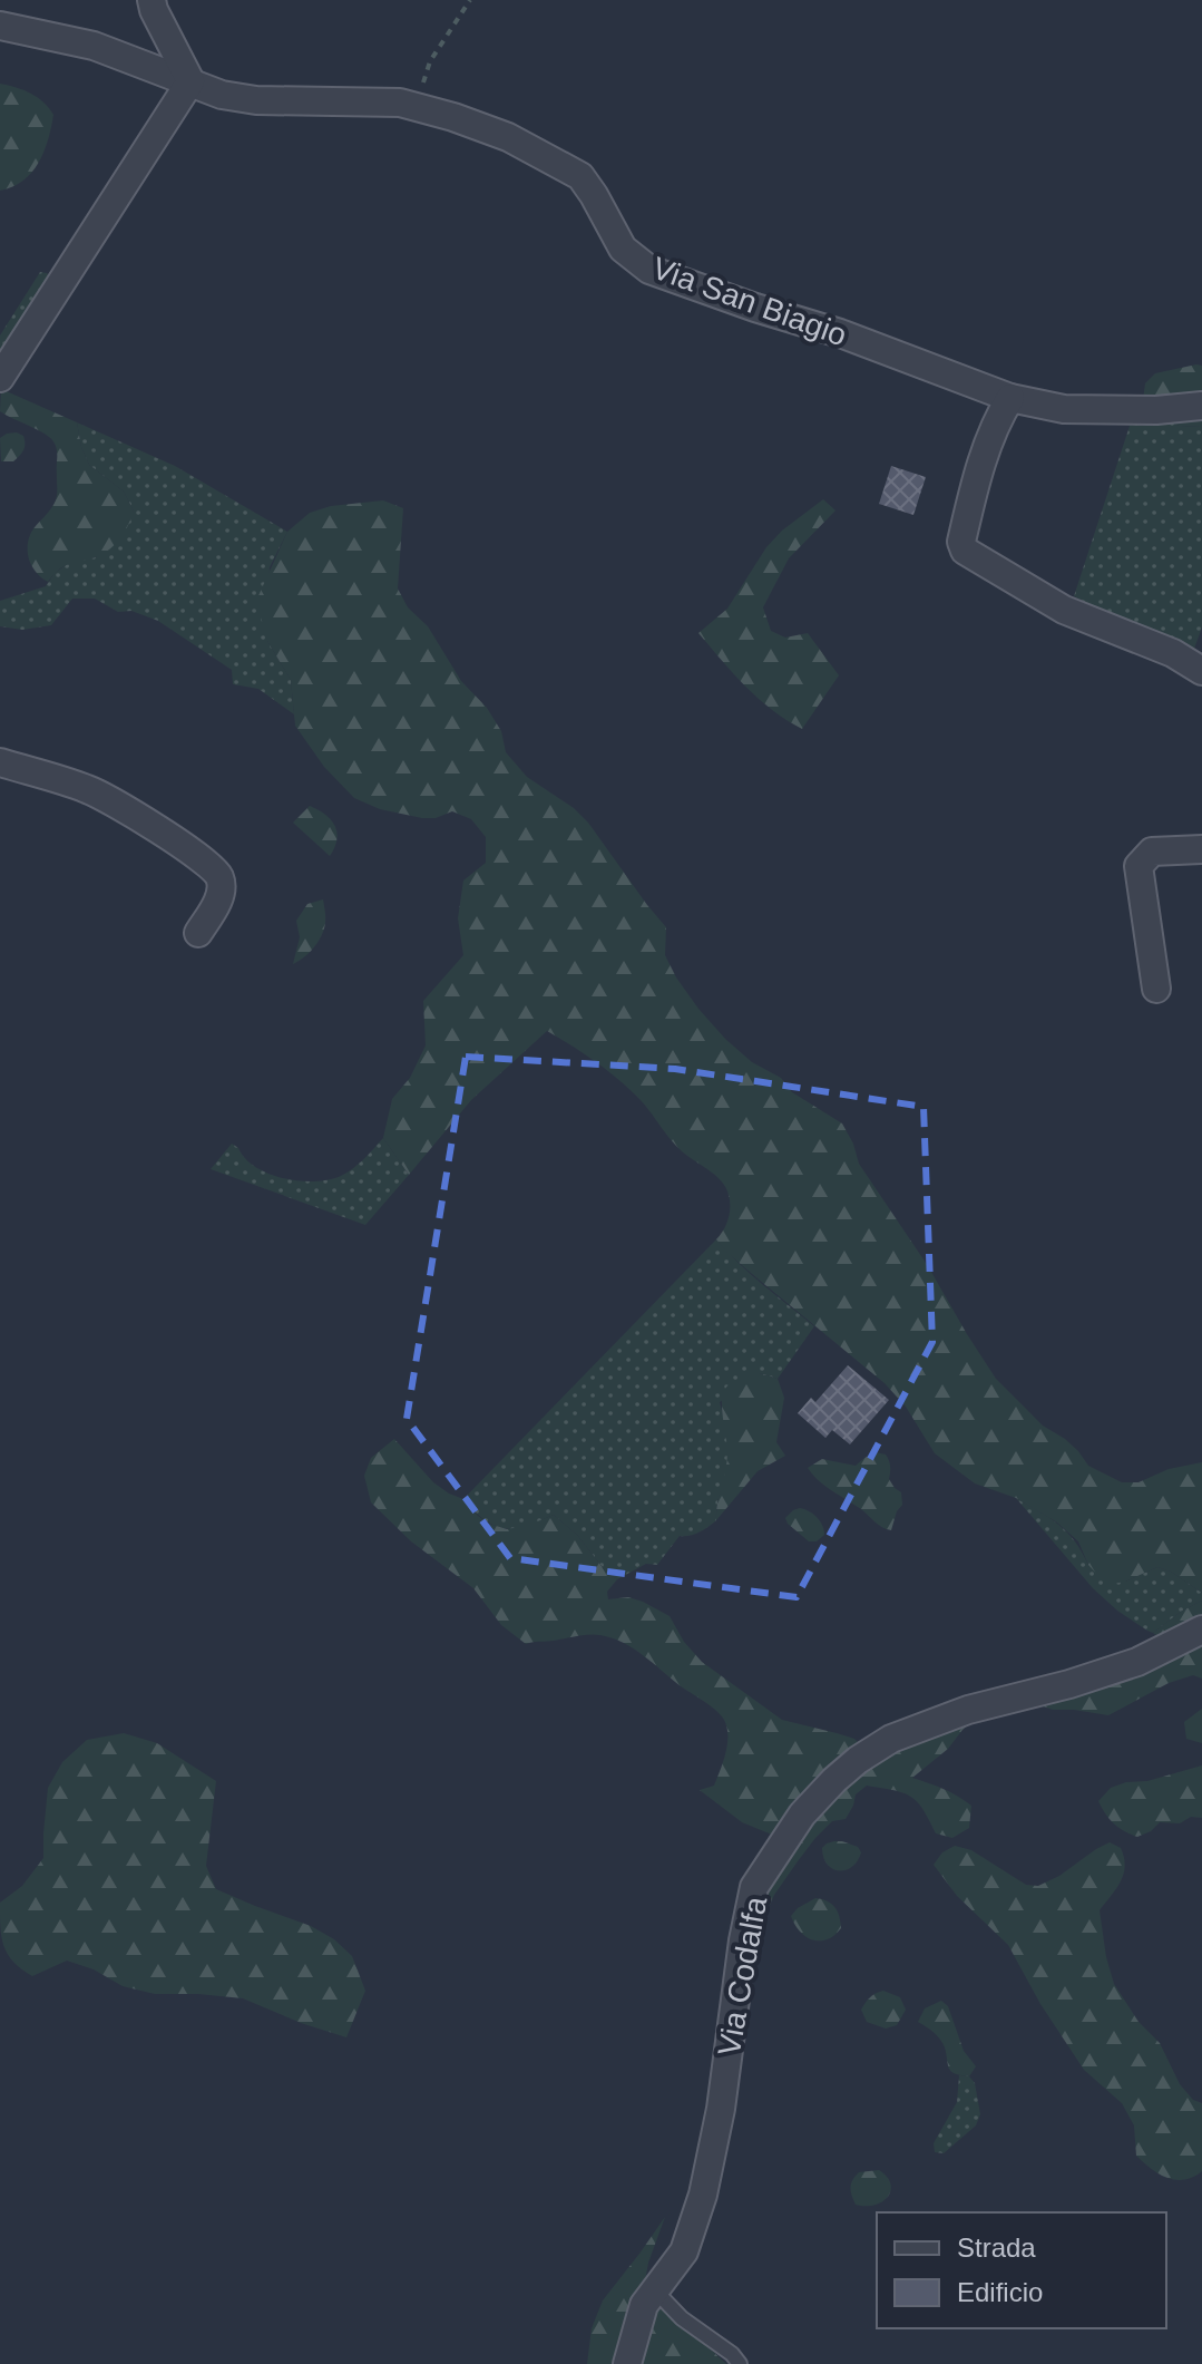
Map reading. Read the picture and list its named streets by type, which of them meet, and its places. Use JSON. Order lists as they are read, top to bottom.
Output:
{
  "streets": {
    "street": ["Via San Biagio", "Via Codalfa"]
  },
  "legend": ["Strada", "Edificio"]
}
